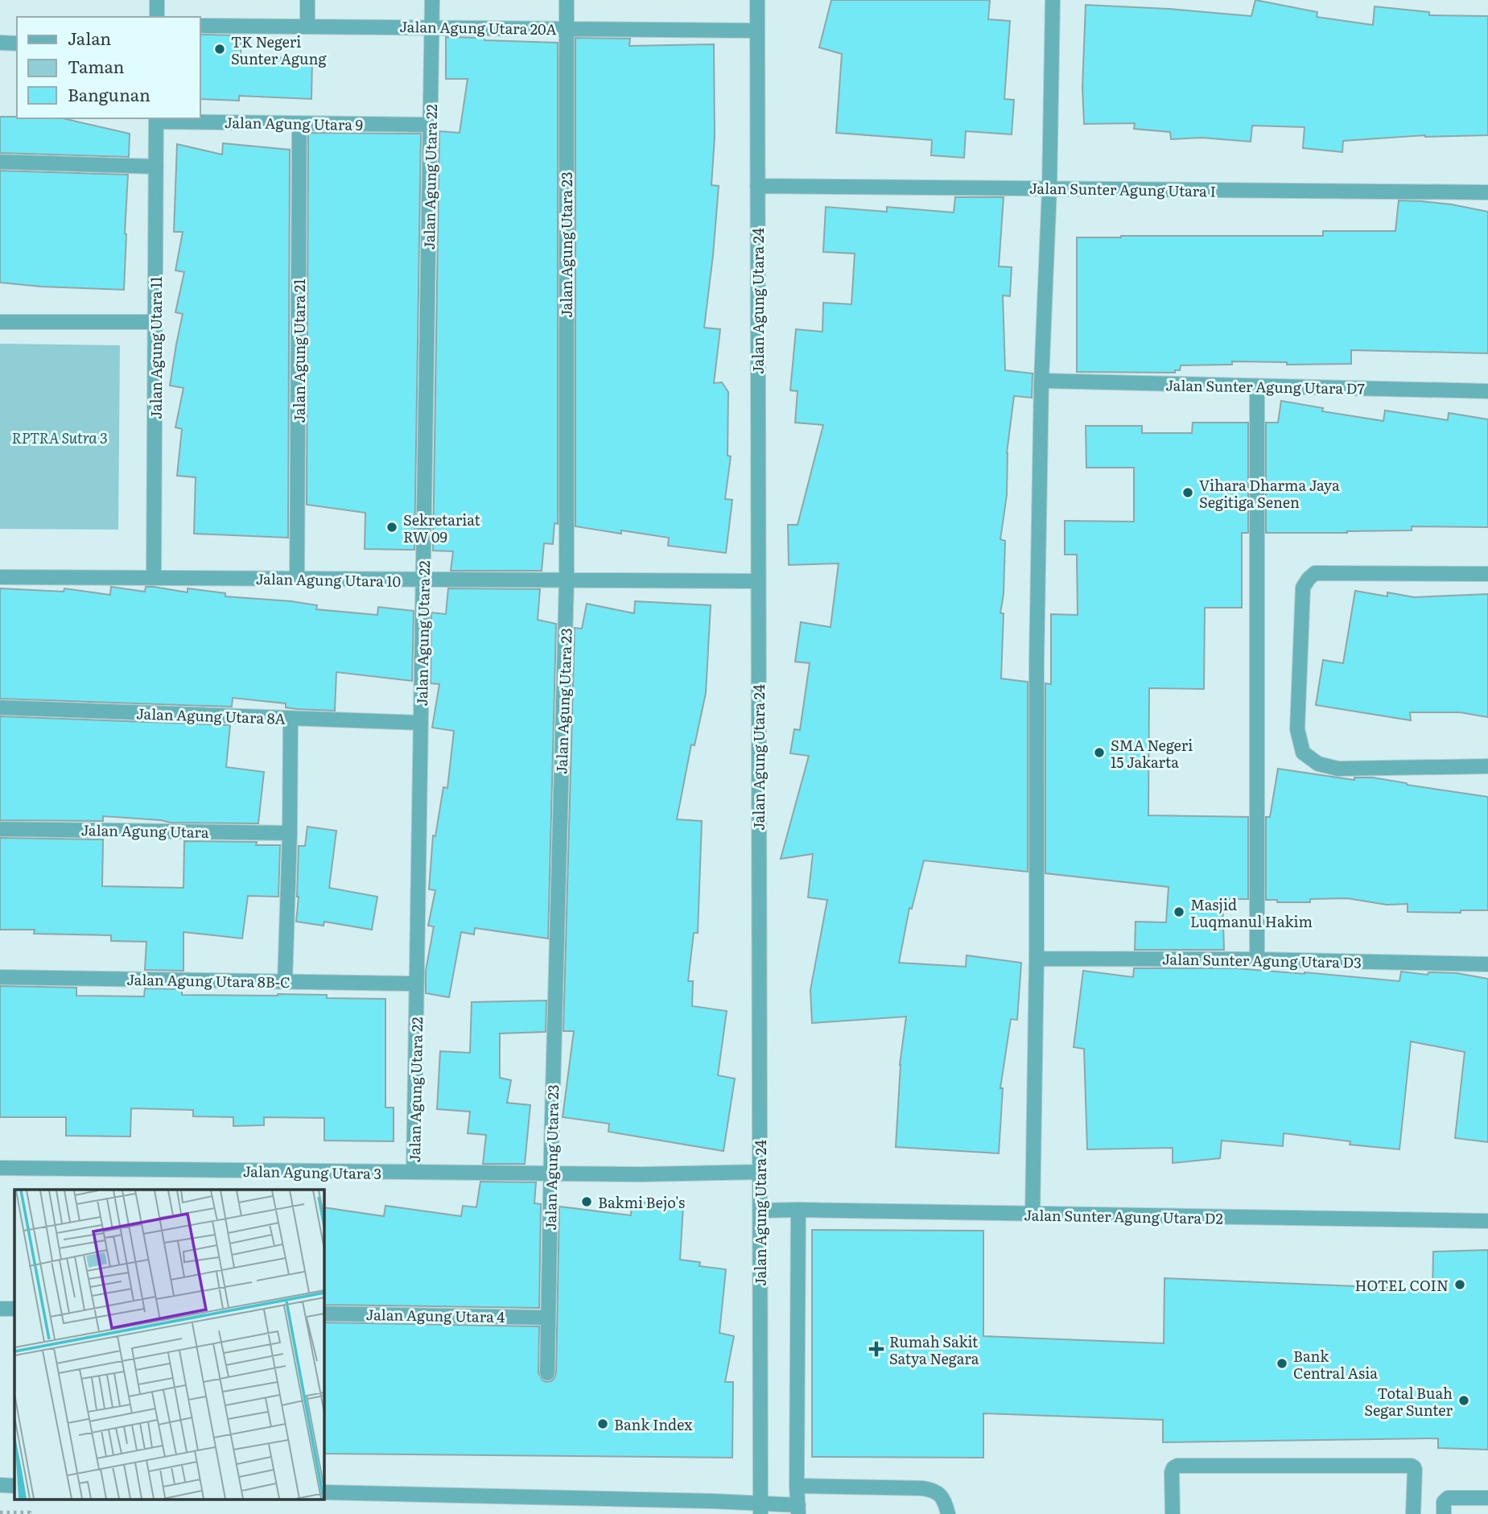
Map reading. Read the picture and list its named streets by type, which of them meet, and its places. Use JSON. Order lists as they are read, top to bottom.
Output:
{
  "streets": {
    "street": [
      "Jalan Agung Utara 20A",
      "Jalan Agung Utara 9",
      "Jalan Agung Utara 22",
      "Jalan Sunter Agung Utara I",
      "Jalan Agung Utara 23",
      "Jalan Agung Utara 24",
      "Jalan Agung Utara 11",
      "Jalan Agung Utara 21",
      "Jalan Sunter Agung Utara D7",
      "Jalan Agung Utara 10",
      "Jalan Agung Utara 8A",
      "Jalan Agung Utara",
      "Jalan Sunter Agung Utara D3",
      "Jalan Agung Utara 8B-C",
      "Jalan Agung Utara 3",
      "Jalan Sunter Agung Utara D2",
      "Jalan Agung Utara 4"
    ]
  },
  "crossings": [
    ["Jalan Agung Utara 20A", "Jalan Agung Utara 22"],
    ["Jalan Agung Utara 20A", "Jalan Agung Utara 23"],
    ["Jalan Agung Utara 20A", "Jalan Agung Utara 24"],
    ["Jalan Agung Utara 9", "Jalan Agung Utara 22"],
    ["Jalan Agung Utara 9", "Jalan Agung Utara 11"],
    ["Jalan Agung Utara 9", "Jalan Agung Utara 21"],
    ["Jalan Agung Utara 22", "Jalan Agung Utara 10"],
    ["Jalan Agung Utara 22", "Jalan Agung Utara 8A"],
    ["Jalan Agung Utara 22", "Jalan Agung Utara 8B-C"],
    ["Jalan Agung Utara 22", "Jalan Agung Utara 3"],
    ["Jalan Sunter Agung Utara I", "Jalan Agung Utara 24"],
    ["Jalan Agung Utara 23", "Jalan Agung Utara 10"],
    ["Jalan Agung Utara 23", "Jalan Agung Utara 3"],
    ["Jalan Agung Utara 23", "Jalan Agung Utara 4"],
    ["Jalan Agung Utara 24", "Jalan Agung Utara 10"],
    ["Jalan Agung Utara 24", "Jalan Agung Utara 3"],
    ["Jalan Agung Utara 24", "Jalan Sunter Agung Utara D2"],
    ["Jalan Agung Utara 11", "Jalan Agung Utara 10"],
    ["Jalan Agung Utara 21", "Jalan Agung Utara 10"]
  ],
  "parks": ["RPTRA Sutra 3"],
  "places": {
    "other": [
      "TK Negeri Sunter Agung",
      "Vihara Dharma Jaya Segitiga Senen",
      "Sekretariat RW 09",
      "SMA Negeri 15 Jakarta",
      "Masjid Luqmanul Hakim",
      "Bakmi Bejo's",
      "HOTEL COIN",
      "Bank Central Asia",
      "Total Buah Segar Sunter",
      "Bank Index"
    ],
    "health": ["Rumah Sakit Satya Negara"]
  },
  "legend": ["Jalan", "Taman", "Bangunan"]
}
